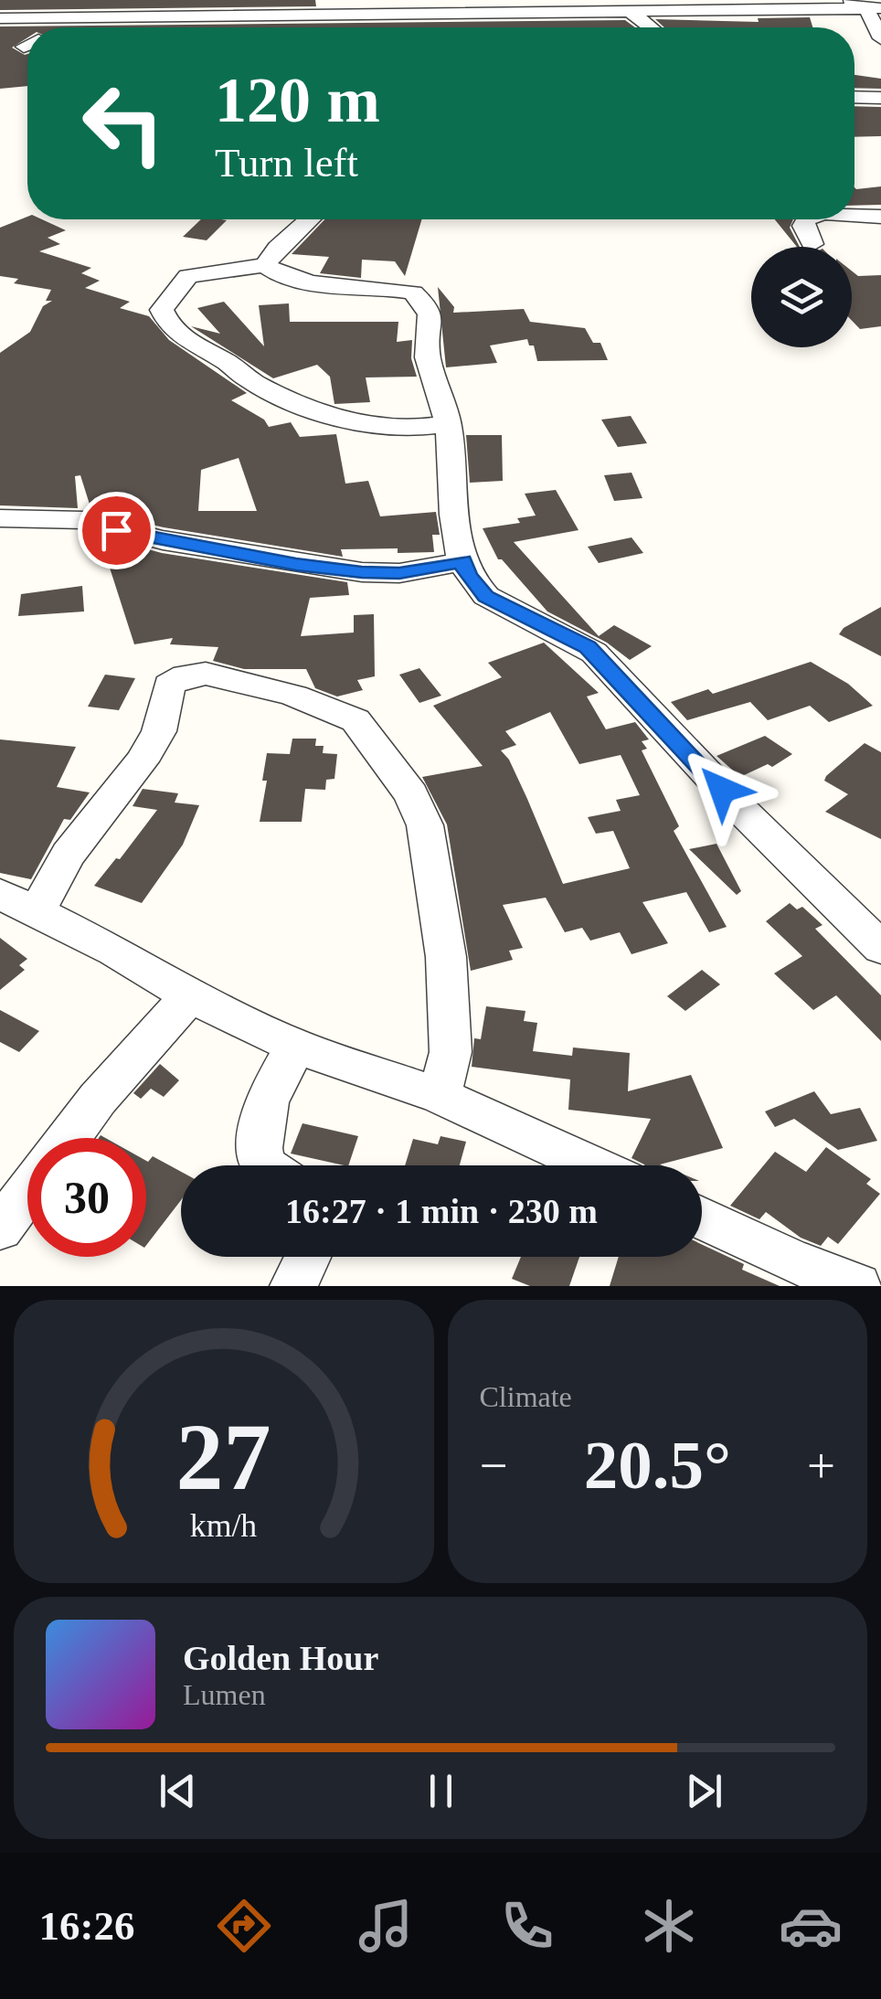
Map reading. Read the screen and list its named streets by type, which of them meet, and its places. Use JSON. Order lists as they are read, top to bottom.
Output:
{
  "page": {
    "turn": ["120 m", "Turn left"],
    "limit": "30",
    "trip": "16:27 · 1 min · 230 m",
    "tile": "Climate",
    "heat": ["−", "20.5°", "+"],
    "song": ["Golden Hour", "Lumen"],
    "tabs": "16:26",
    "gauge": ["27", "km/h"]
  }
}
